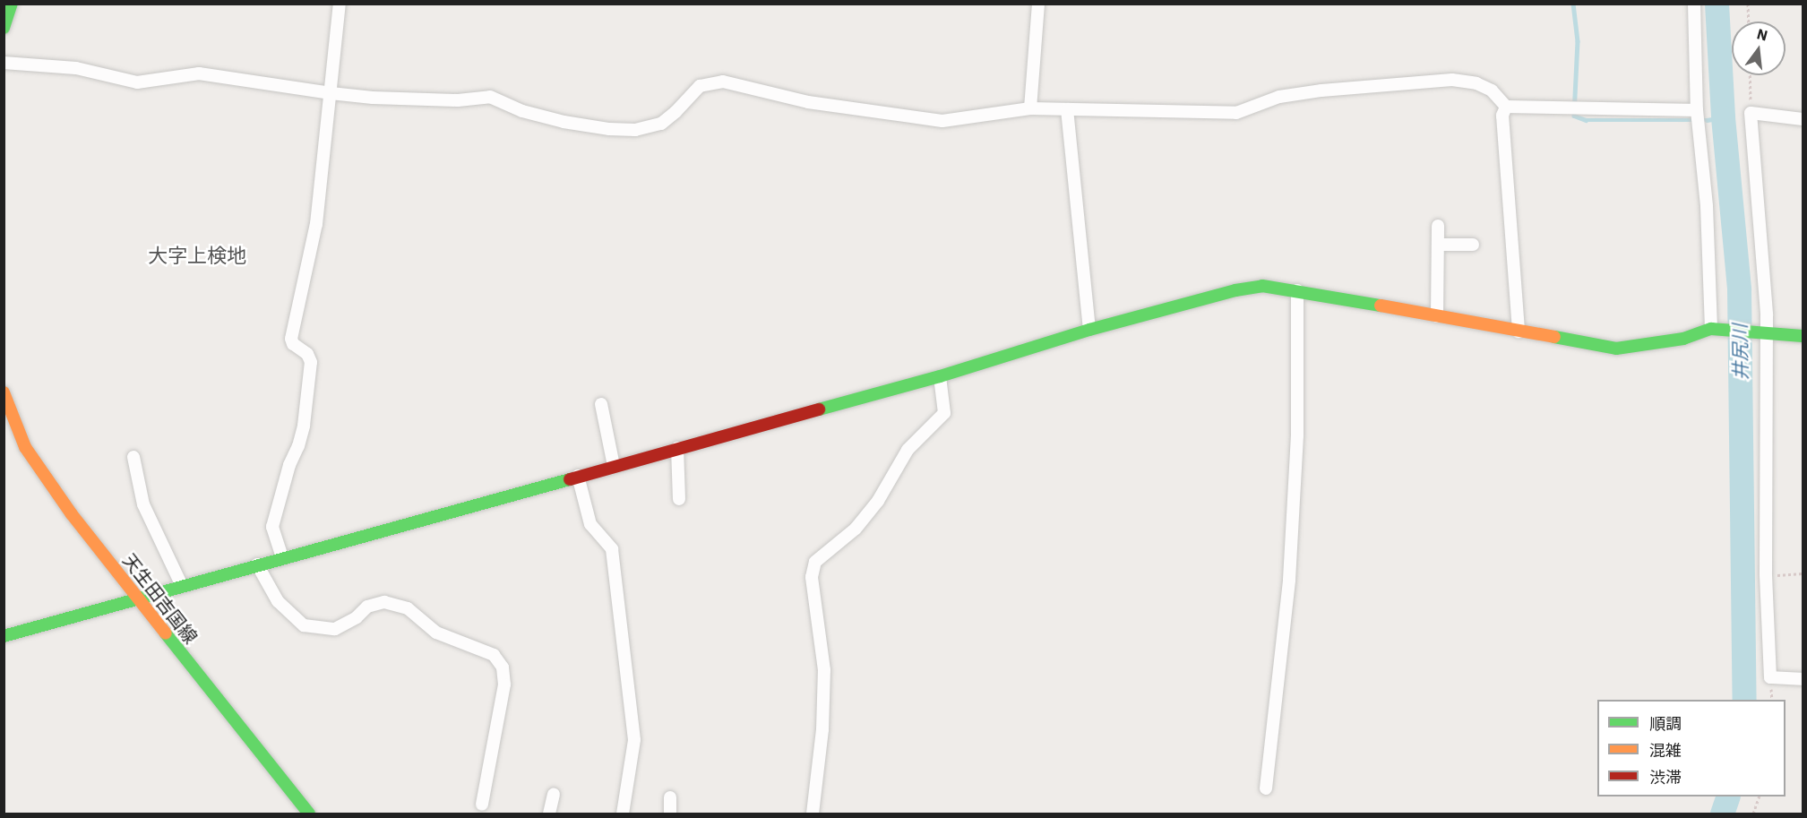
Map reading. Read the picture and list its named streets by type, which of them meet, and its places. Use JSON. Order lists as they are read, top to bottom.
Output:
{
  "streets": {
    "street": ["天生田吉国線"]
  },
  "districts": ["大字上検地"],
  "water": ["井尻川"],
  "legend": ["順調", "混雑", "渋滞"],
  "north": "top"
}
